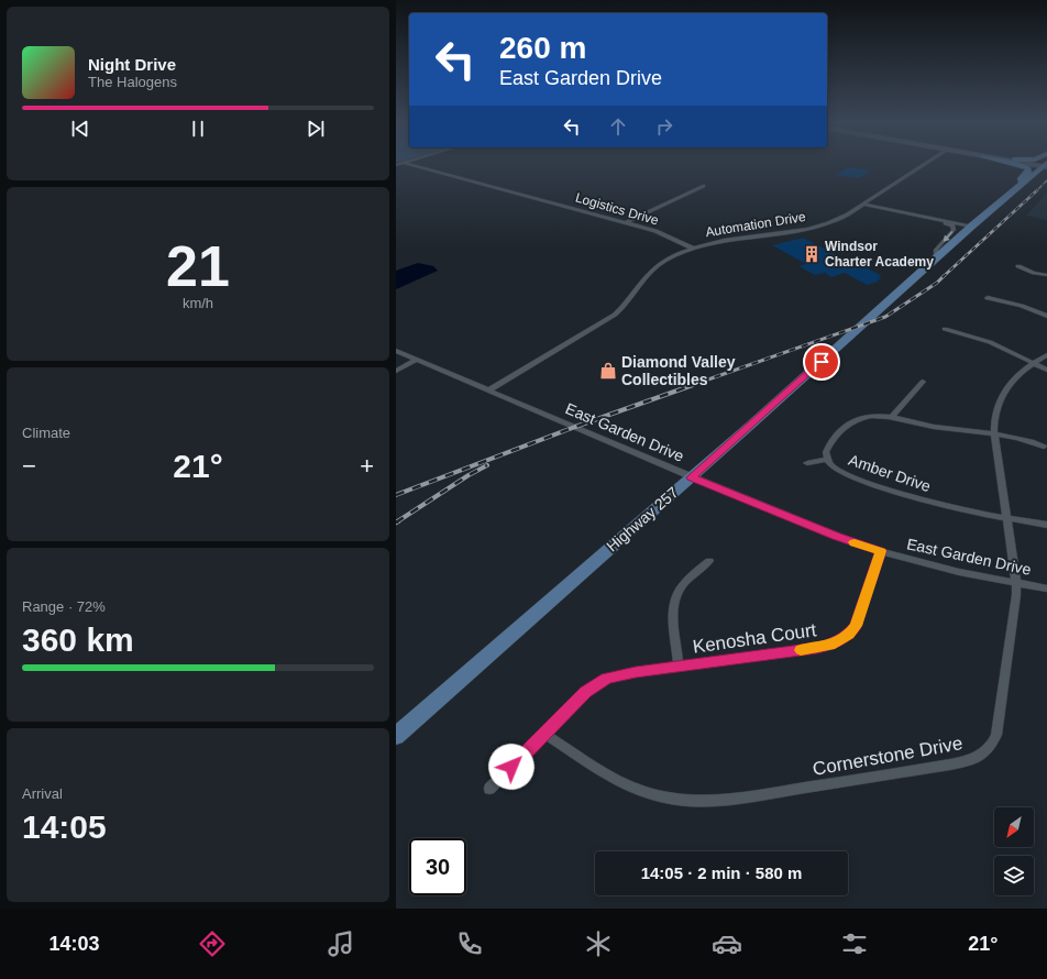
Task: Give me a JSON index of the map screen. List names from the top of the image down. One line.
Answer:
{"streets":{"main road":["Highway 257"],"street":["Logistics Drive","Automation Drive","East Garden Drive","Amber Drive","Kenosha Court","Cornerstone Drive"]},"crossings":[["Logistics Drive","Automation Drive"],["Automation Drive","East Garden Drive"],["East Garden Drive","Highway 257"],["East Garden Drive","Kenosha Court"],["East Garden Drive","Cornerstone Drive"],["Amber Drive","Cornerstone Drive"],["Kenosha Court","Cornerstone Drive"]],"places":{"building":["Windsor Charter Academy"],"shop":["Diamond Valley Collectibles"]},"north":"bottom left","page":{"turn":["260 m","East Garden Drive"],"song":["Night Drive","The Halogens"],"tile":[["21","km/h"],"Climate",["Range · 72%","360 km"],["Arrival","14:05"]],"heat":["−","21°","+"],"limit":"30","trip":"14:05 · 2 min · 580 m","tabs":["14:03","21°"]}}
